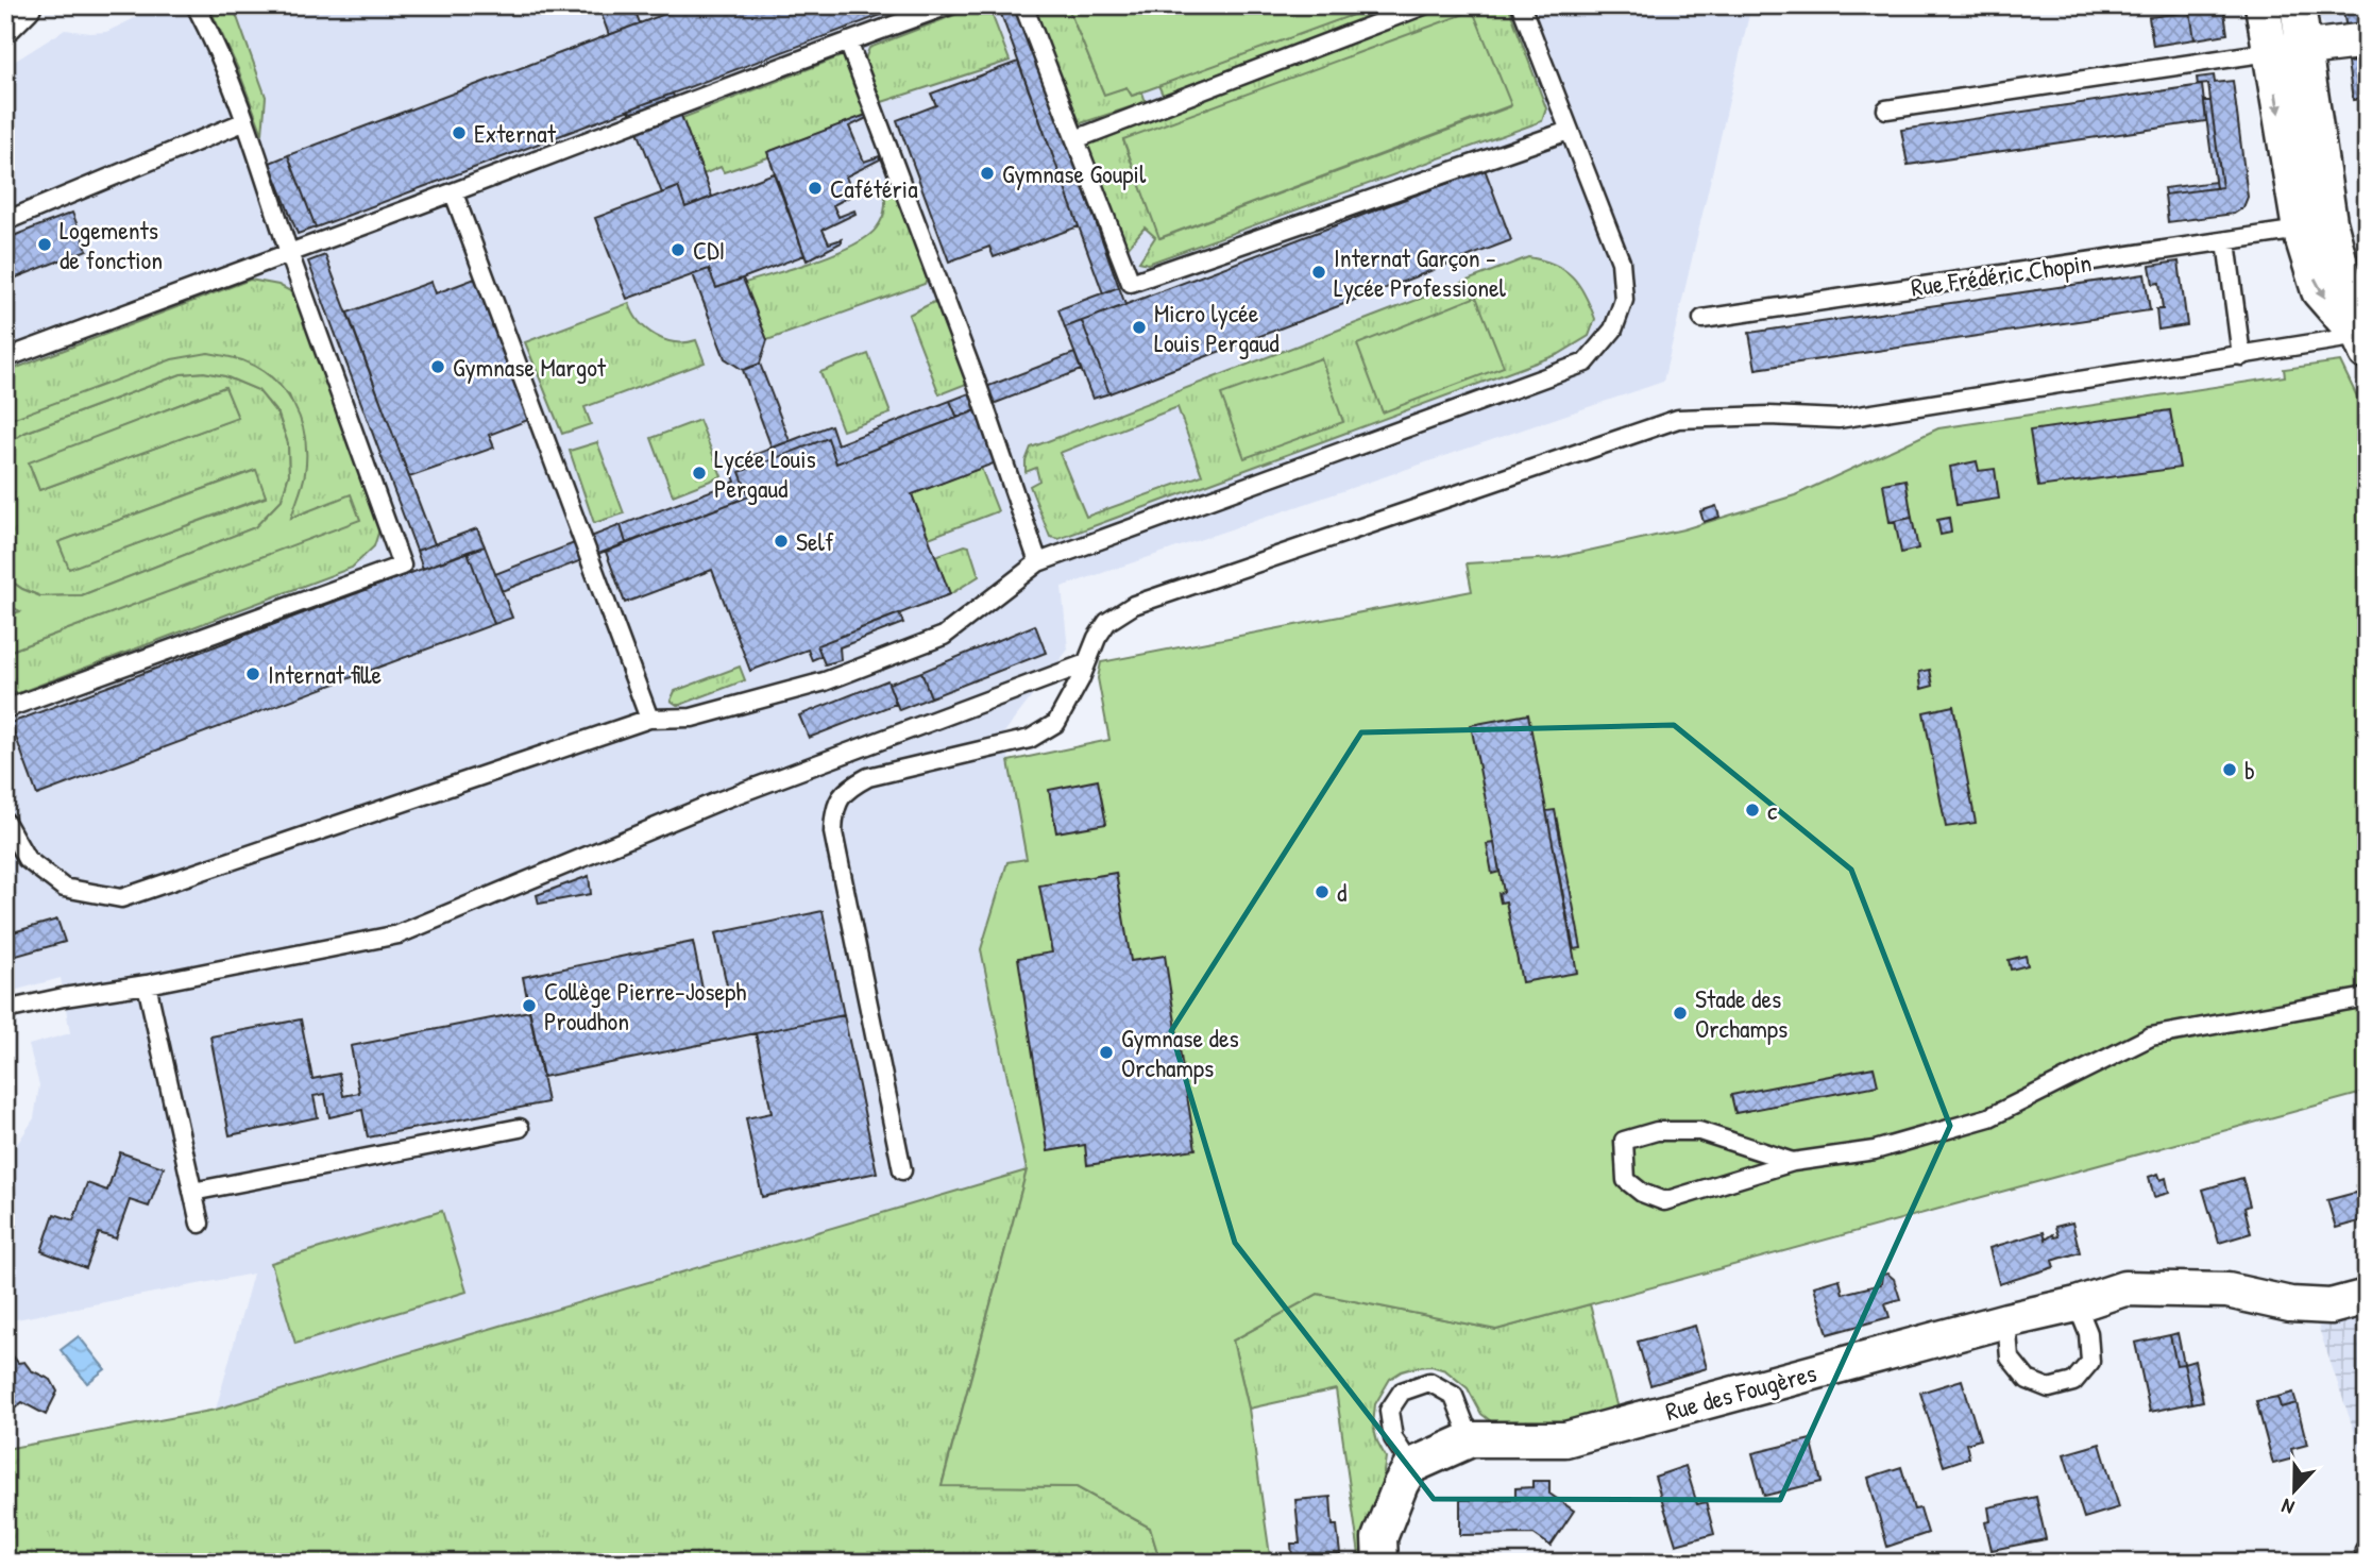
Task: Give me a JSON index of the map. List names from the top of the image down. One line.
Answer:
{"streets":{"street":["Rue des Fougères"],"lane":["Rue Frédéric Chopin"]},"places":["Externat","Gymnase Goupil","Cafétéria","Logements de fonction","CDI","Internat Garçon - Lycée Professionel","Micro lycée Louis Pergaud","Gymnase Margot","Lycée Louis Pergaud","Self","Internat fille","b","c","d","Collège Pierre-Joseph Proudhon","Stade des Orchamps","Gymnase des Orchamps"],"north":"bottom"}
